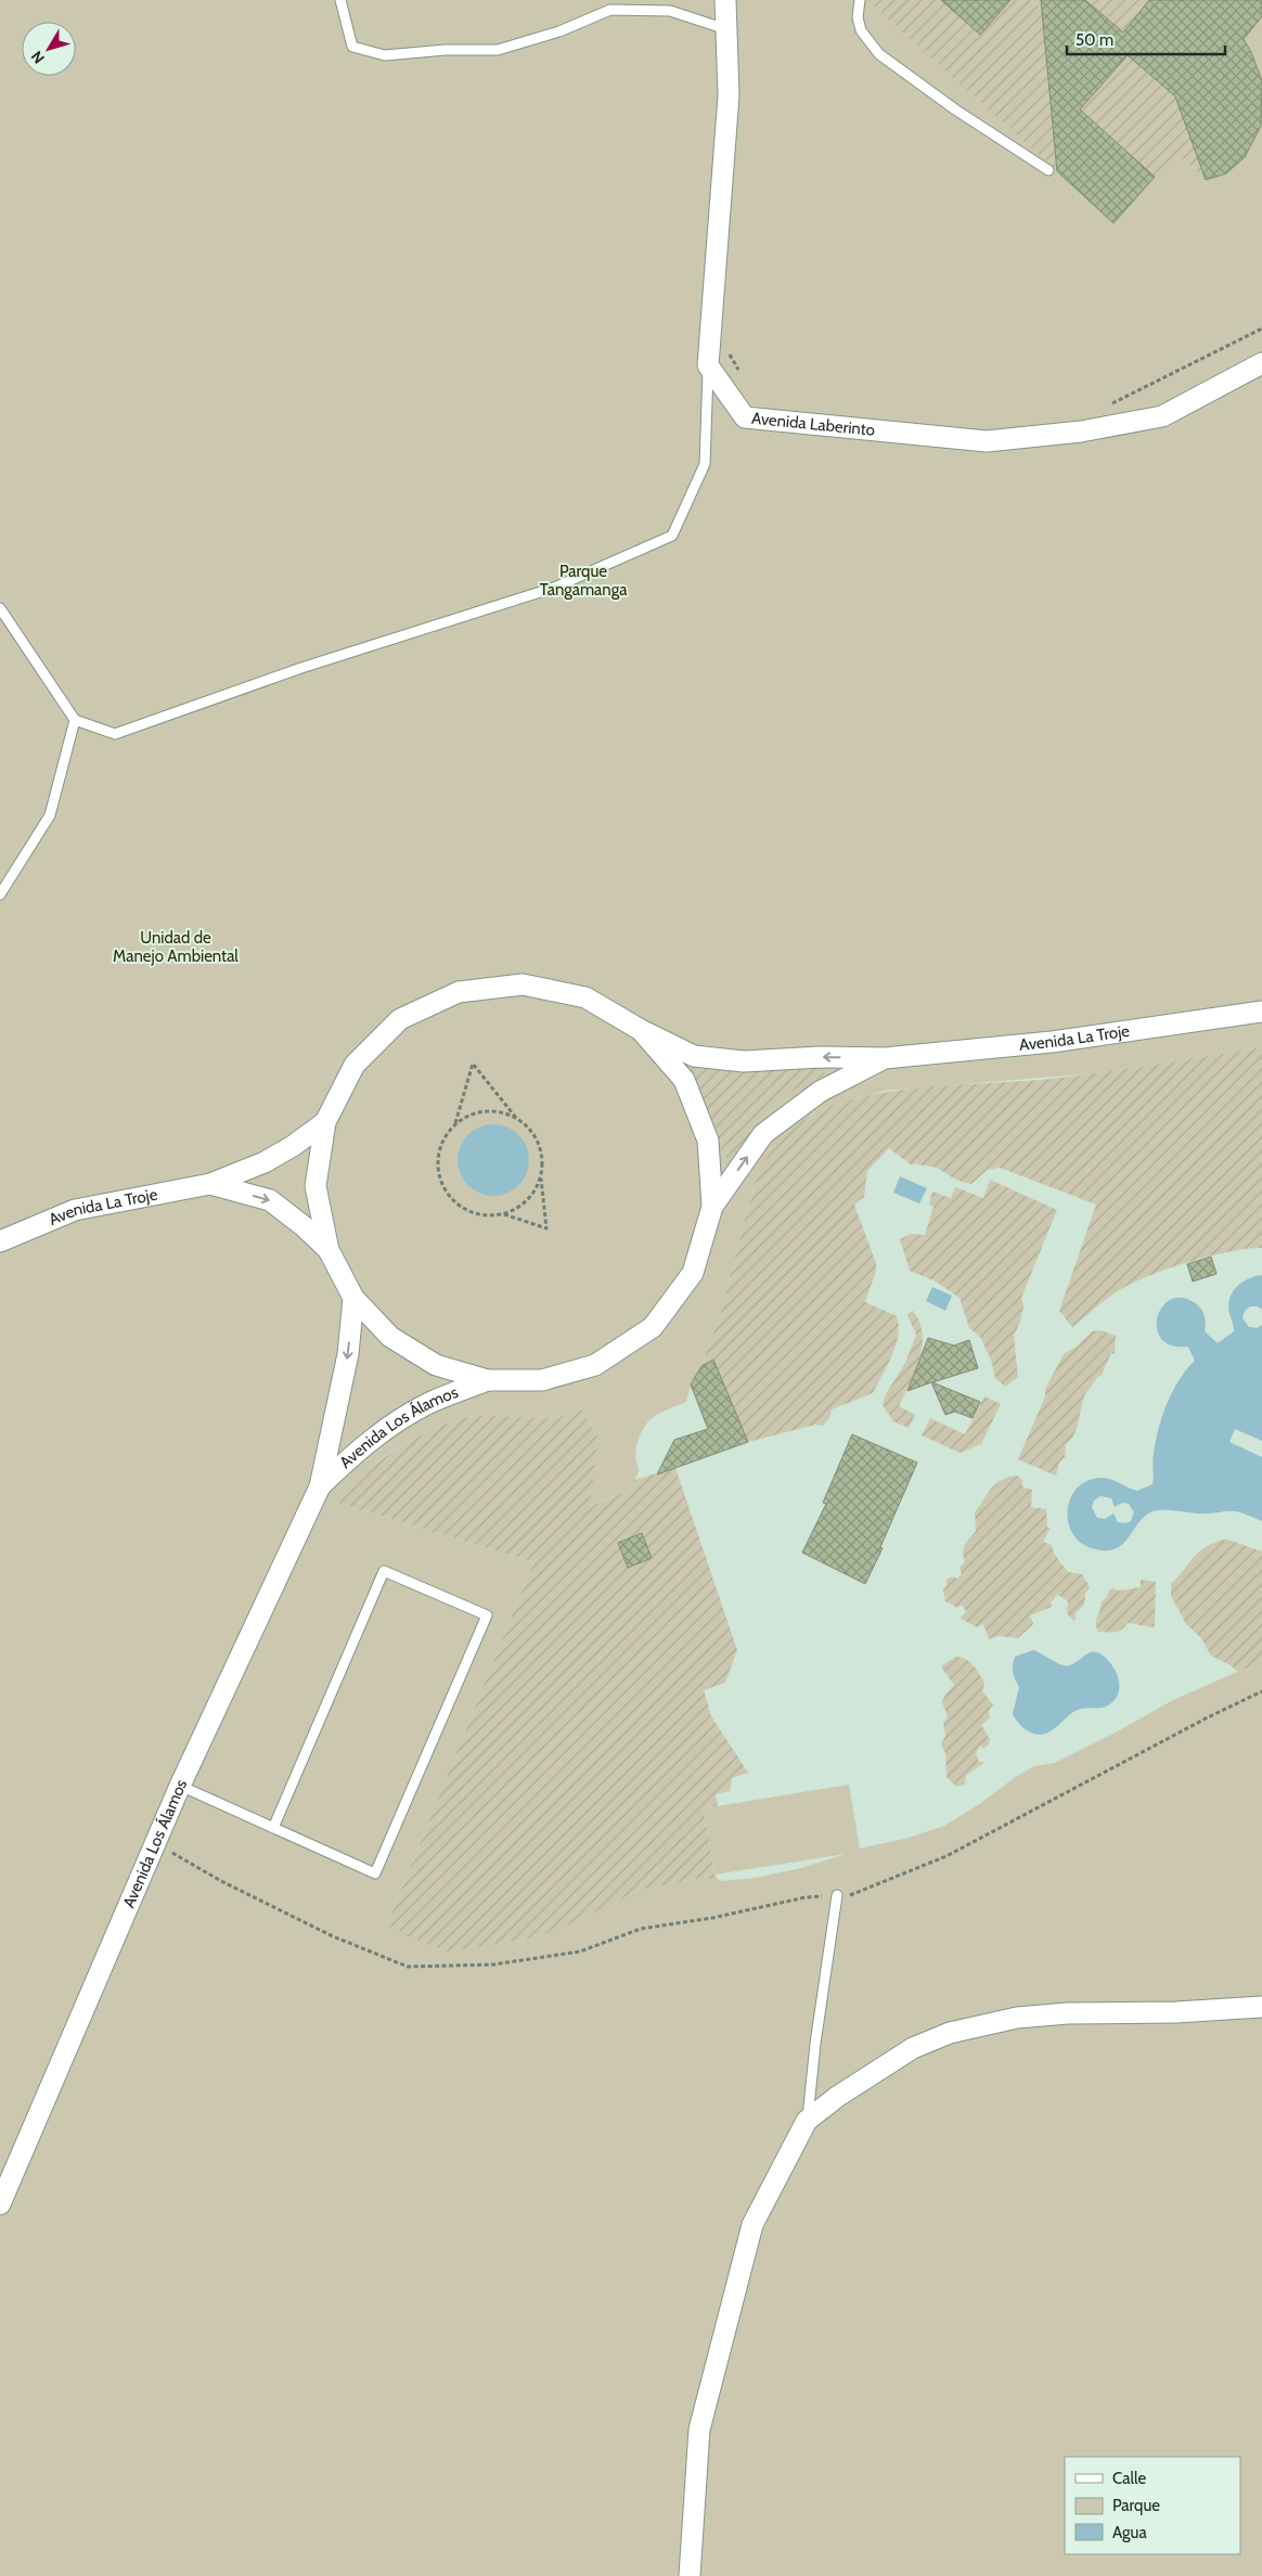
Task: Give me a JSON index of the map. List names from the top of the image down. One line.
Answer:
{"streets":{"street":["Avenida Laberinto","Avenida La Troje","Avenida Los Álamos"]},"parks":["Parque Tangamanga","Unidad de Manejo Ambiental"],"legend":["Calle","Parque","Agua"],"scale_bar":"50 m","north":"bottom left"}
